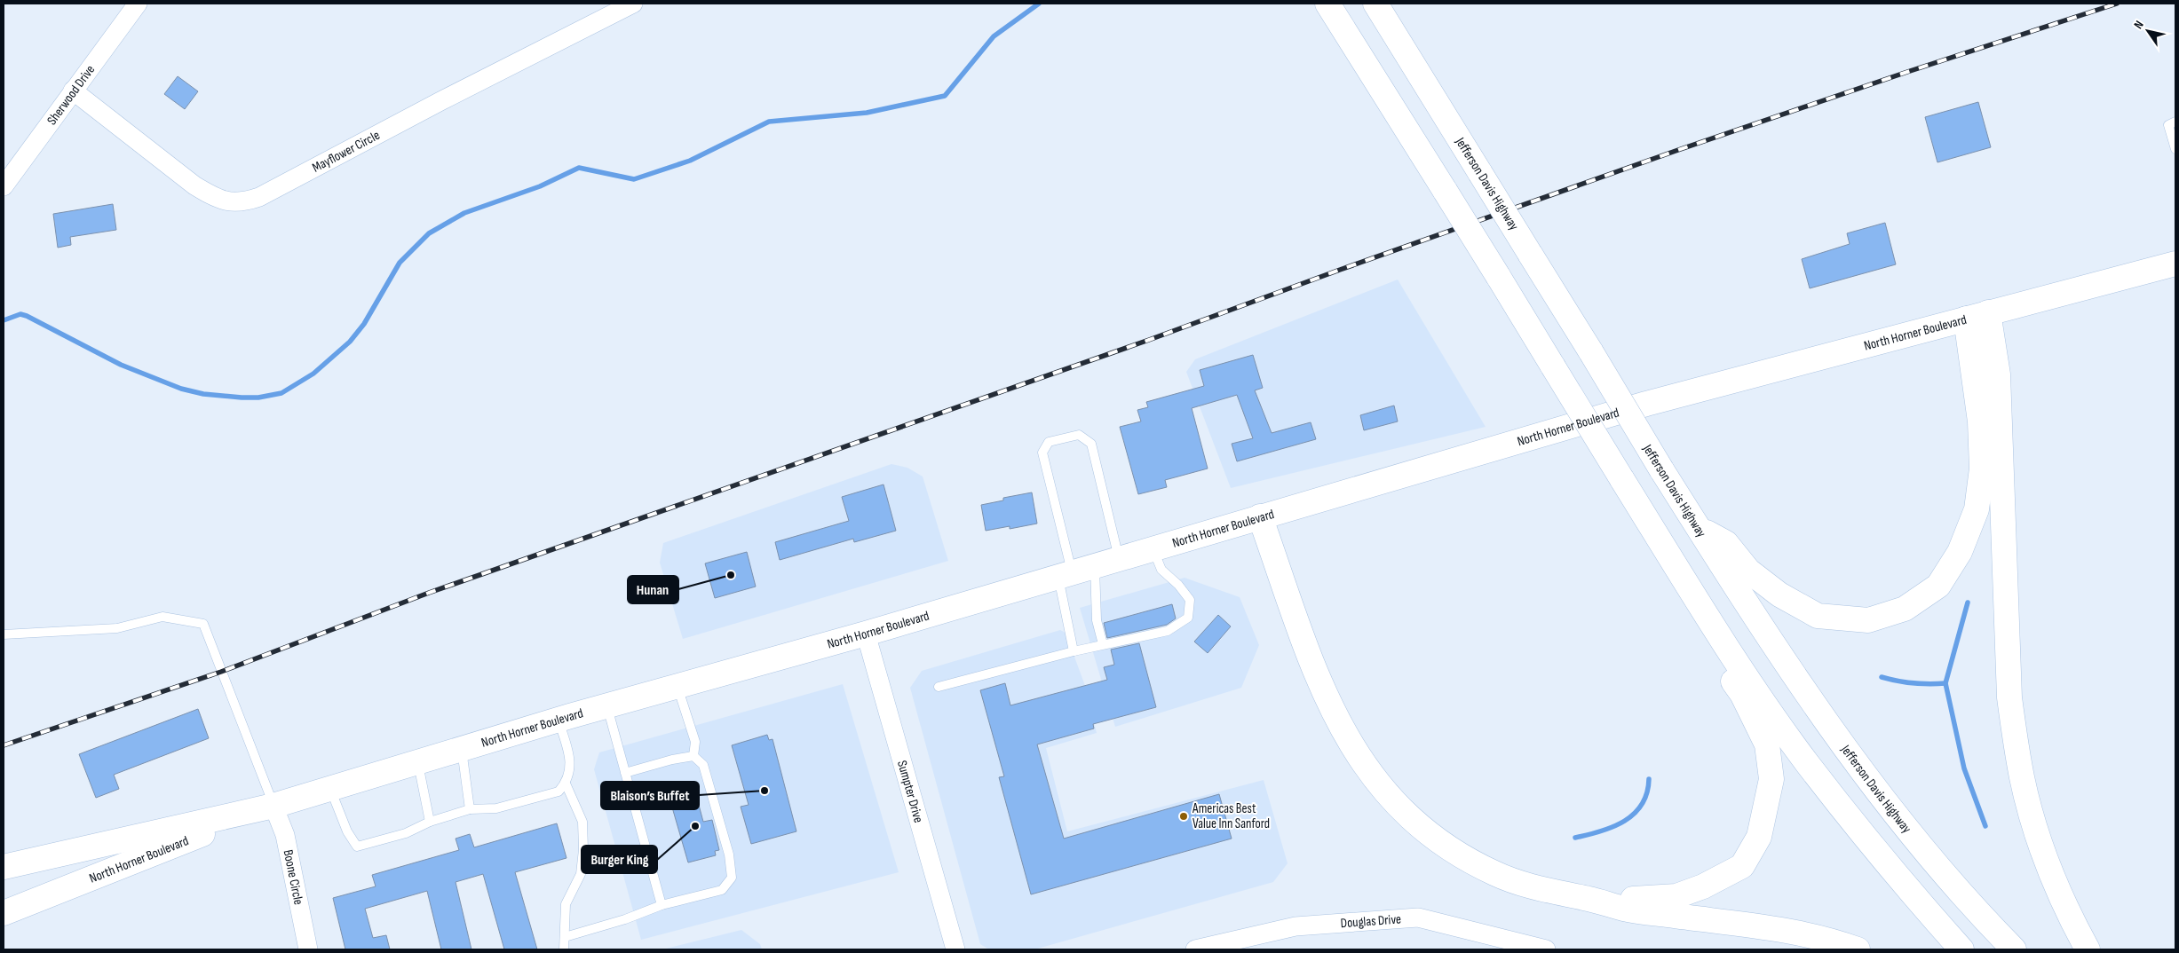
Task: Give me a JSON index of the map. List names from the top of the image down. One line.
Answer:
{"streets":{"main road":["Jefferson Davis Highway","North Horner Boulevard"],"street":["Sherwood Drive","Mayflower Circle","Sumpter Drive","Boone Circle","Douglas Drive"]},"crossings":[["Sherwood Drive","Mayflower Circle"],["North Horner Boulevard","Sumpter Drive"],["North Horner Boulevard","Boone Circle"]],"places":["Hunan","Blaison’s Buffet","Americas Best Value Inn Sanford","Burger King"],"north":"top left"}
